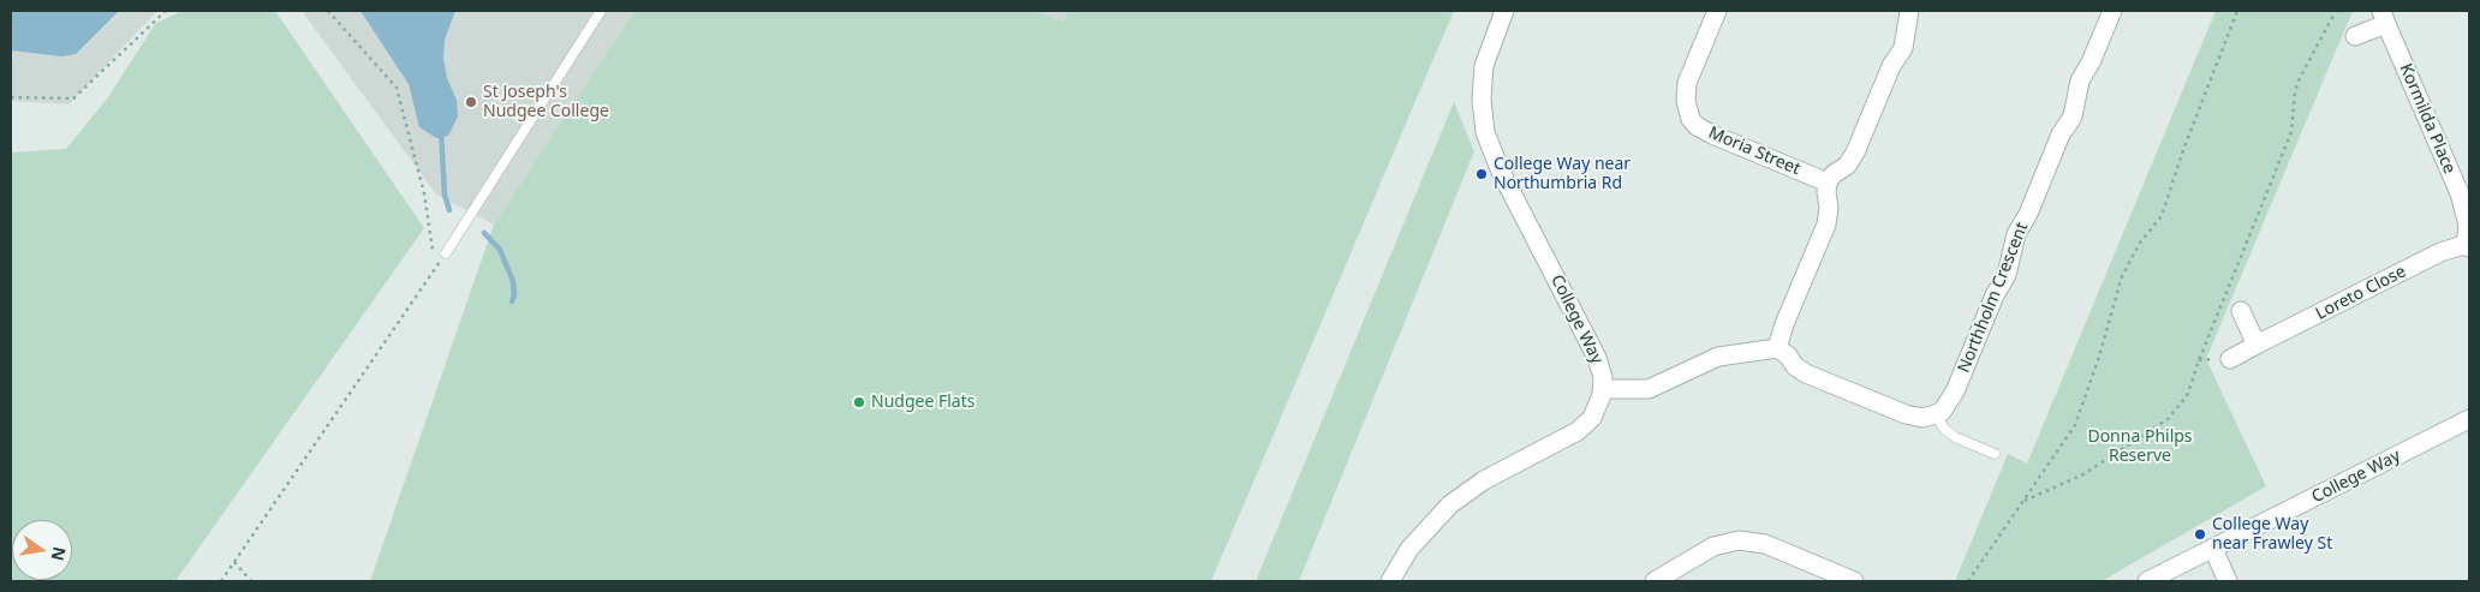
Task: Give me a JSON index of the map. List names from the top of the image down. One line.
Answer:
{"streets":{"street":["Kormilda Place","Moria Street","Loreto Close","Northholm Crescent","College Way"]},"crossings":[["Kormilda Place","Loreto Close"]],"parks":["Donna Philps Reserve"],"places":["St Joseph's Nudgee College","College Way near Northumbria Rd","Nudgee Flats","College Way near Frawley St"],"north":"right"}
